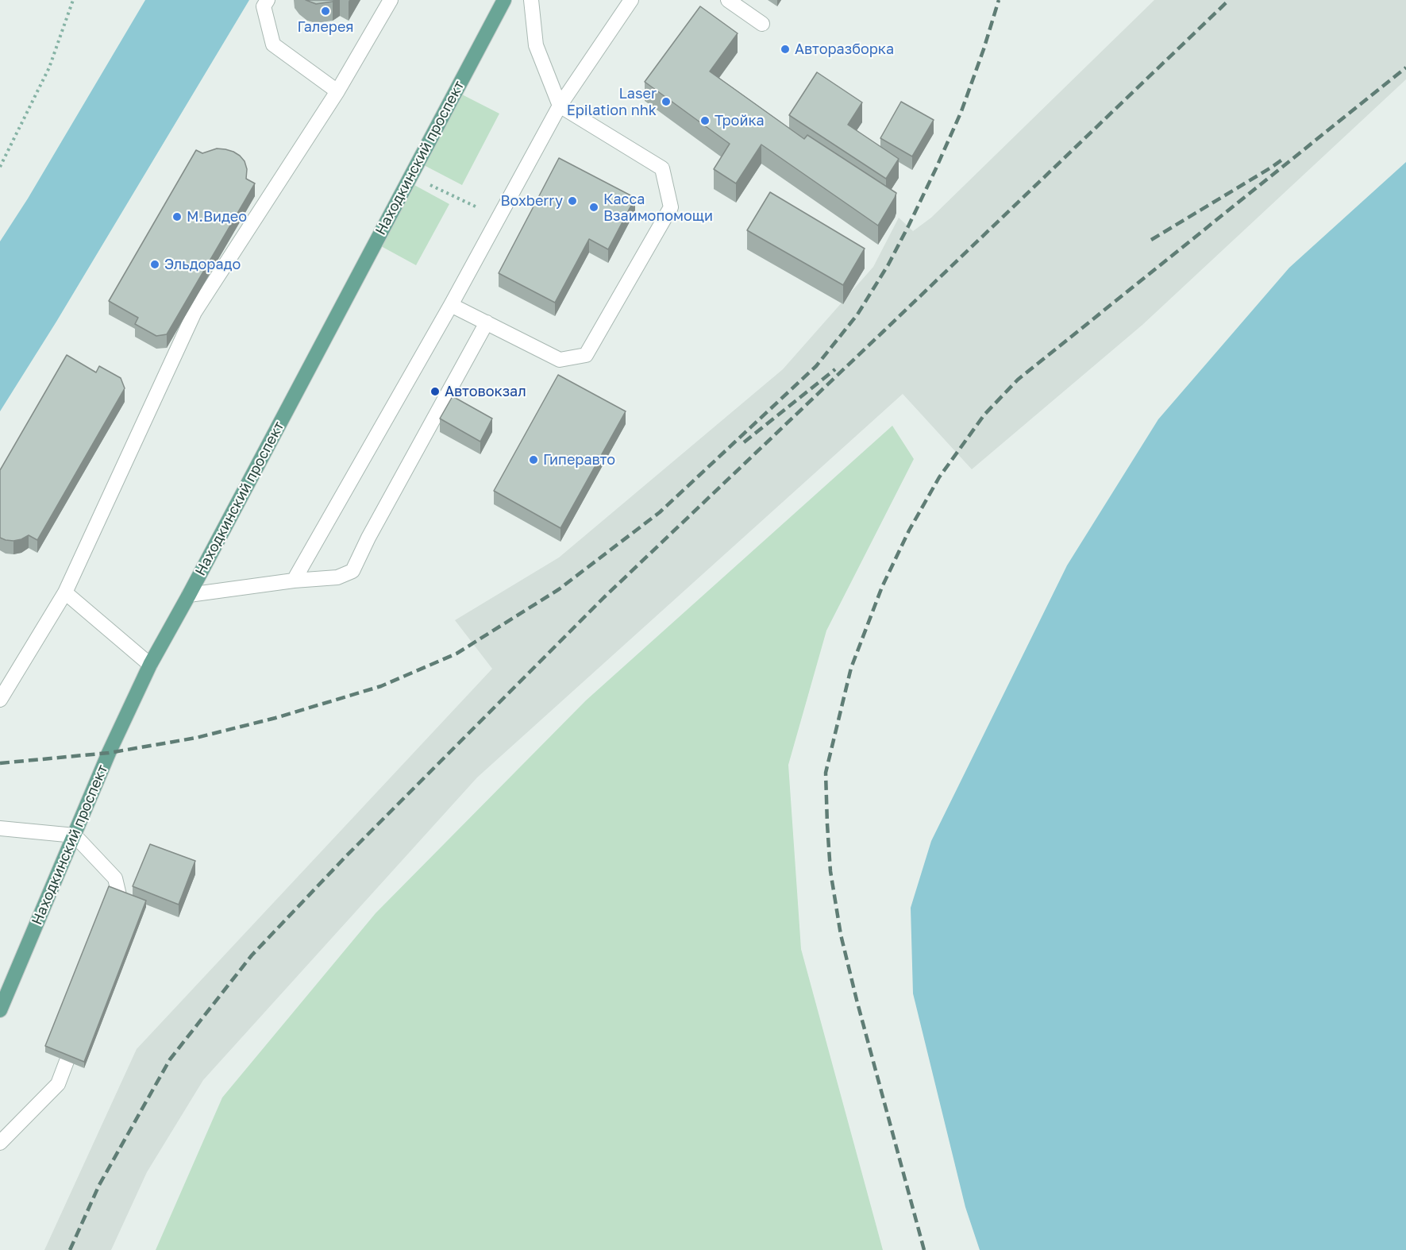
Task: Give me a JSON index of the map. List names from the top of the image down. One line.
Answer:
{"streets":{"main road":["Находкинский проспект"]},"places":["Галерея","Авторазборка","Laser Epilation nhk","Тройка","Boxberry","Касса Взаимопомощи","М.Видео","Эльдорадо","Автовокзал","Гиперавто"]}
